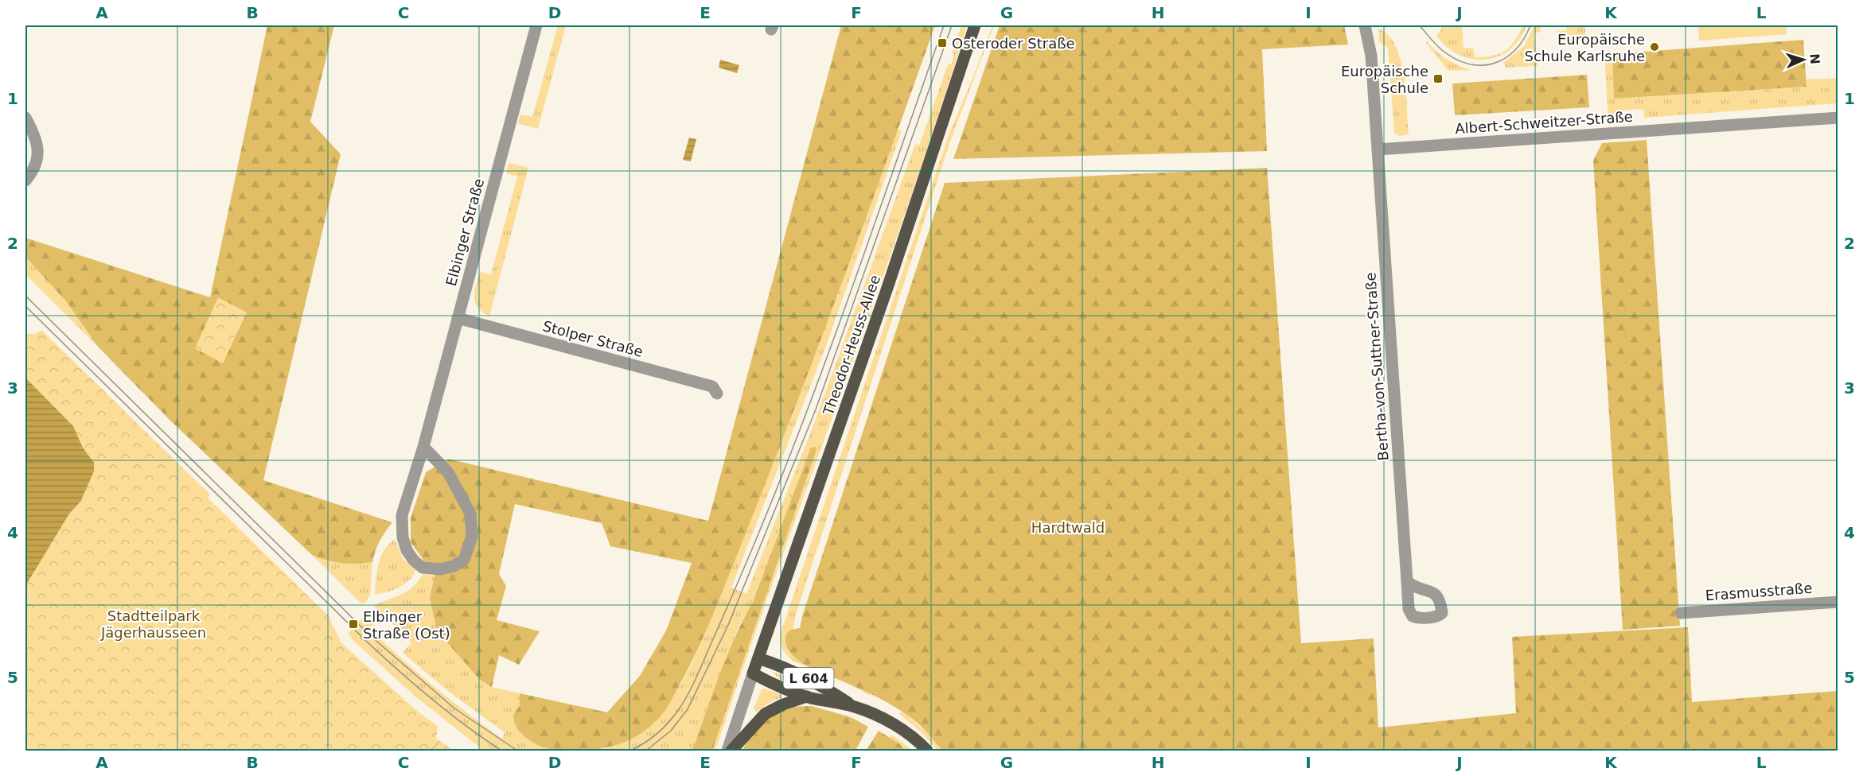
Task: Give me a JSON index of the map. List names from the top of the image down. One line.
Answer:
{"streets":{"main road":["Theodor-Heuss-Allee","L 604"],"street":["Albert-Schweitzer-Straße","Elbinger Straße","Stolper Straße","Bertha-von-Suttner-Straße","Erasmusstraße"]},"crossings":[["Albert-Schweitzer-Straße","Bertha-von-Suttner-Straße"],["Elbinger Straße","Stolper Straße"],["Theodor-Heuss-Allee","L 604"]],"parks":["Hardtwald","Stadtteilpark Jägerhausseen"],"places":{"transit":["Osteroder Straße","Europäische Schule","Elbinger Straße (Ost)"],"other":["Europäische Schule Karlsruhe"]},"north":"right","grid":{"columns":["A","B","C","D","E","F","G","H","I","J","K","L"],"rows":["1","2","3","4","5"]}}
